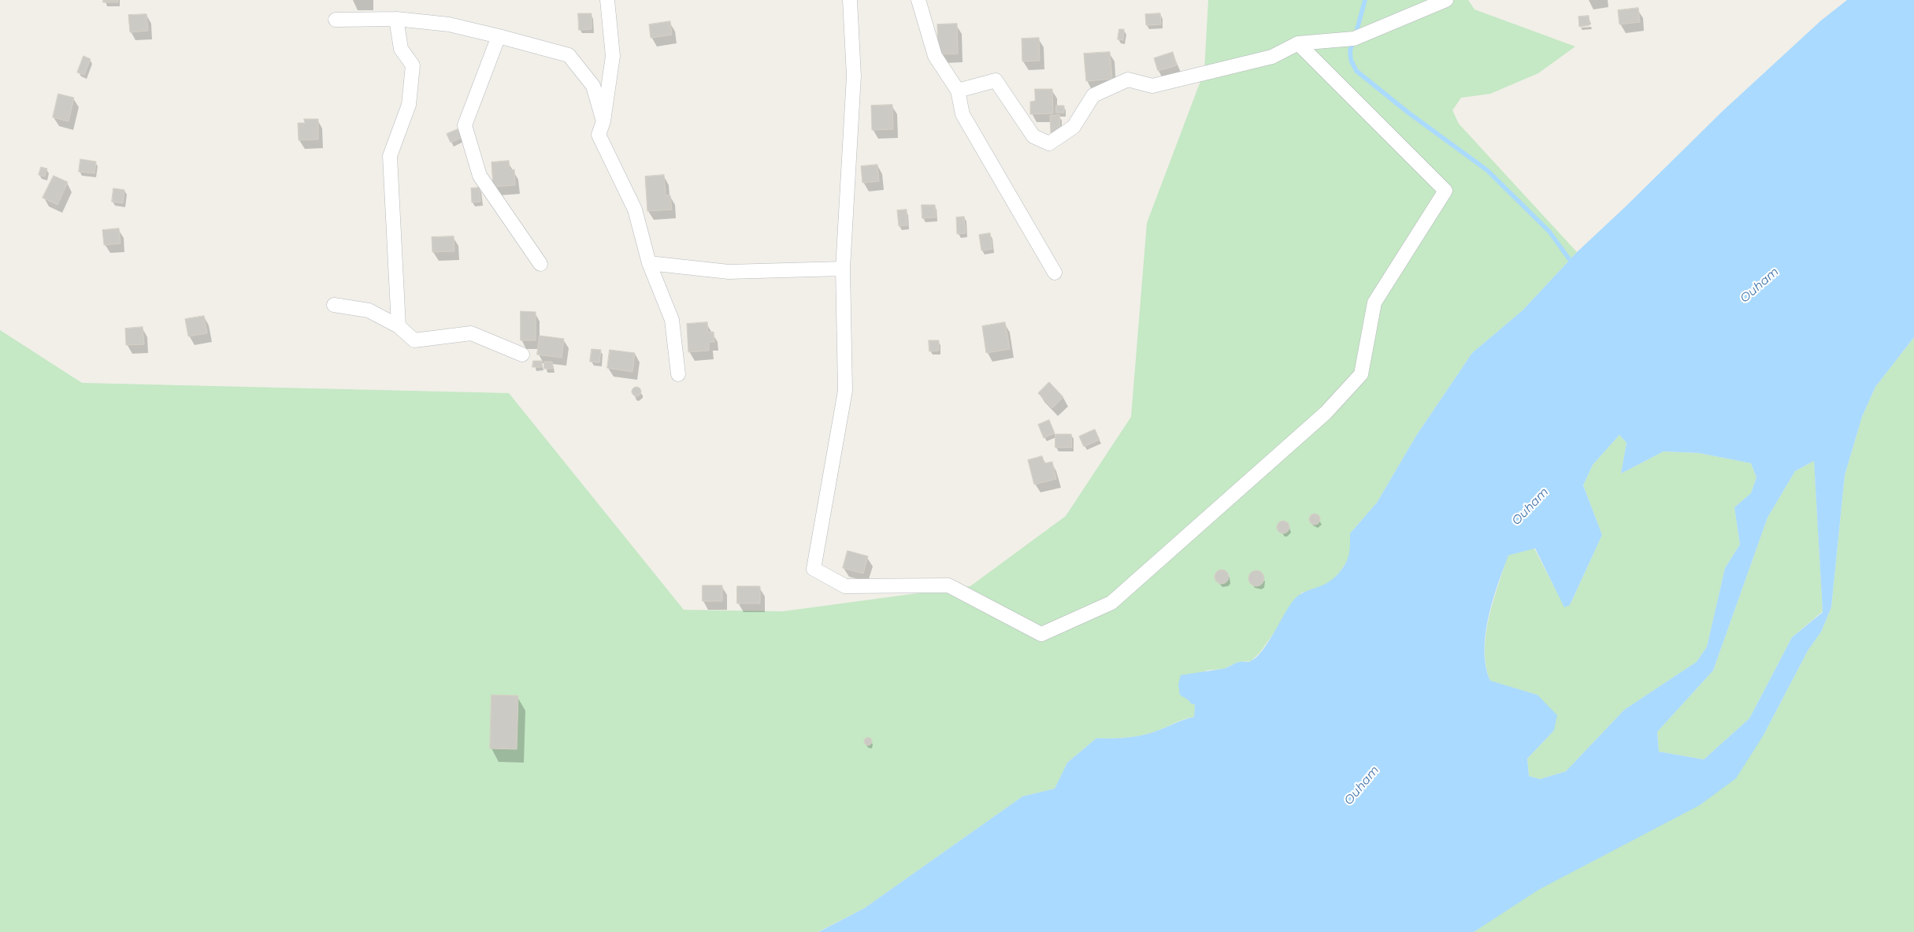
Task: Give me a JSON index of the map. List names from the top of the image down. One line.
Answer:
{"water":["Ouham"]}
